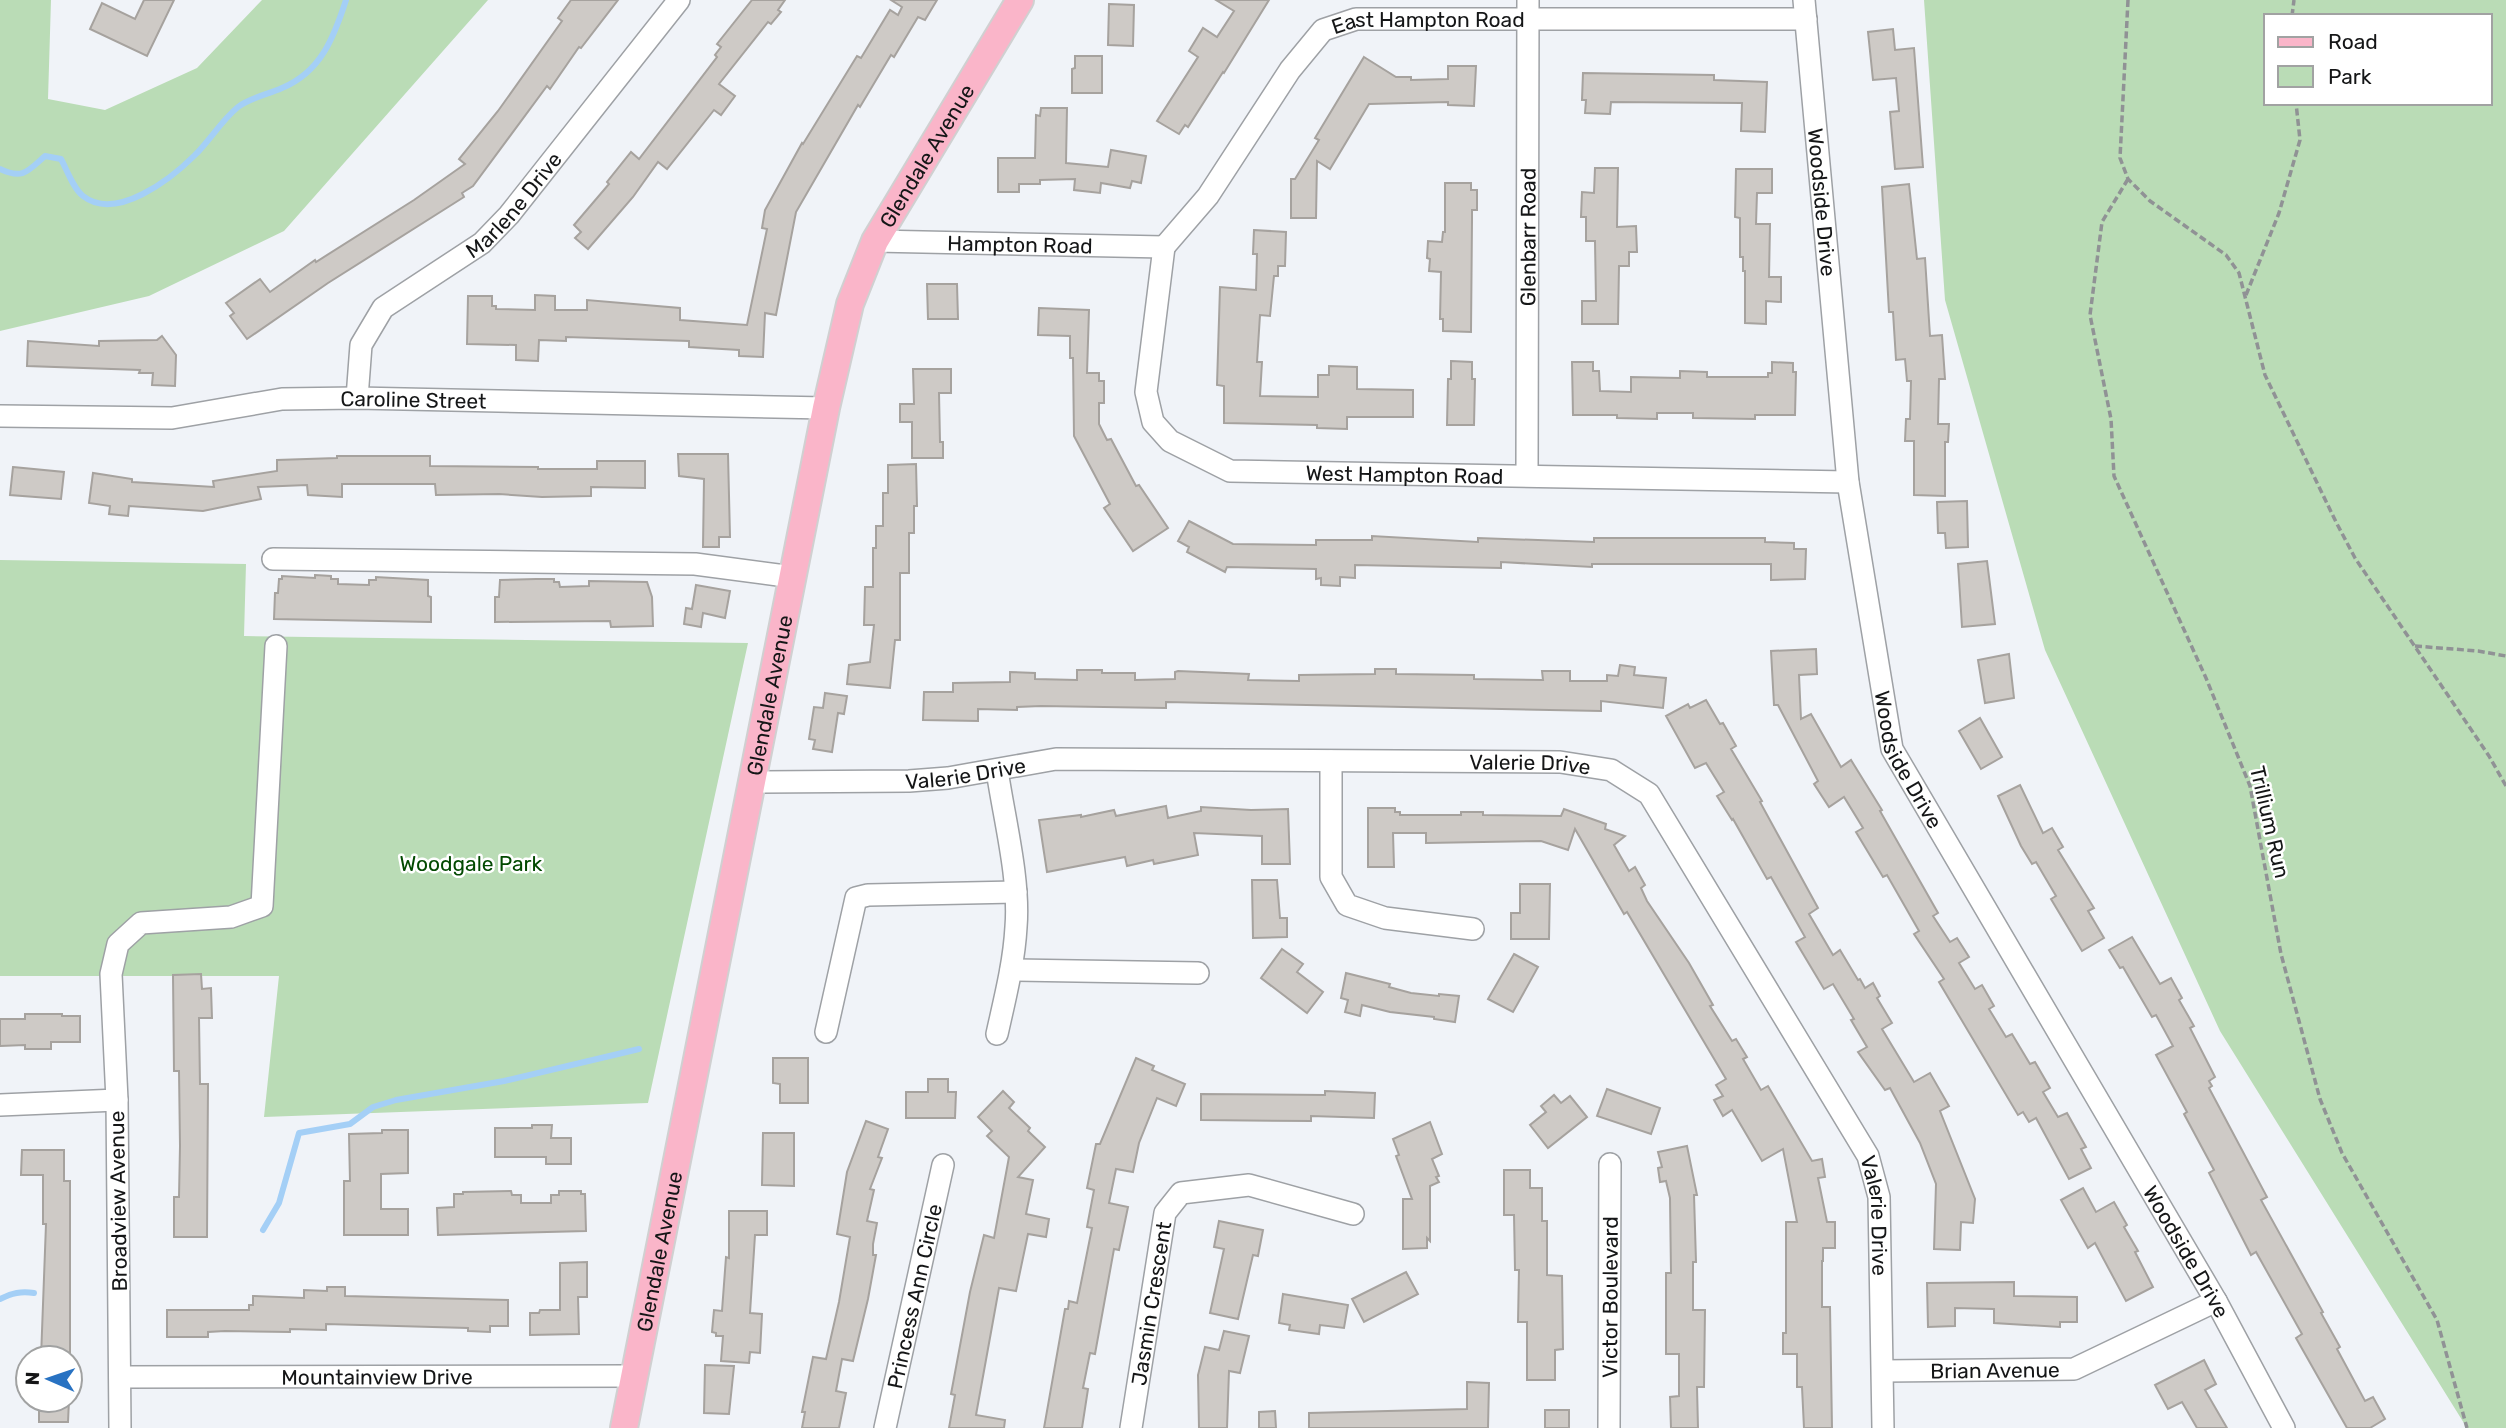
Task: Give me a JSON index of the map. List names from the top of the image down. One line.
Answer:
{"streets":{"main road":["Glendale Avenue"],"street":["East Hampton Road","Woodside Drive","Marlene Drive","Glenbarr Road","Hampton Road","Caroline Street","West Hampton Road","Valerie Drive","Broadview Avenue","Victor Boulevard","Princess Ann Circle","Jasmin Crescent","Brian Avenue","Mountainview Drive"],"path":["Trillium Run"]},"crossings":[["East Hampton Road","Woodside Drive"],["East Hampton Road","Glenbarr Road"],["East Hampton Road","Hampton Road"],["East Hampton Road","West Hampton Road"],["Glendale Avenue","Hampton Road"],["Glendale Avenue","Caroline Street"],["Glendale Avenue","Valerie Drive"],["Glendale Avenue","Mountainview Drive"],["Woodside Drive","West Hampton Road"],["Woodside Drive","Brian Avenue"],["Marlene Drive","Caroline Street"],["Glenbarr Road","West Hampton Road"],["Hampton Road","West Hampton Road"],["Valerie Drive","Brian Avenue"],["Broadview Avenue","Mountainview Drive"]],"parks":["Woodgale Park"],"legend":["Road","Park"],"north":"left"}
